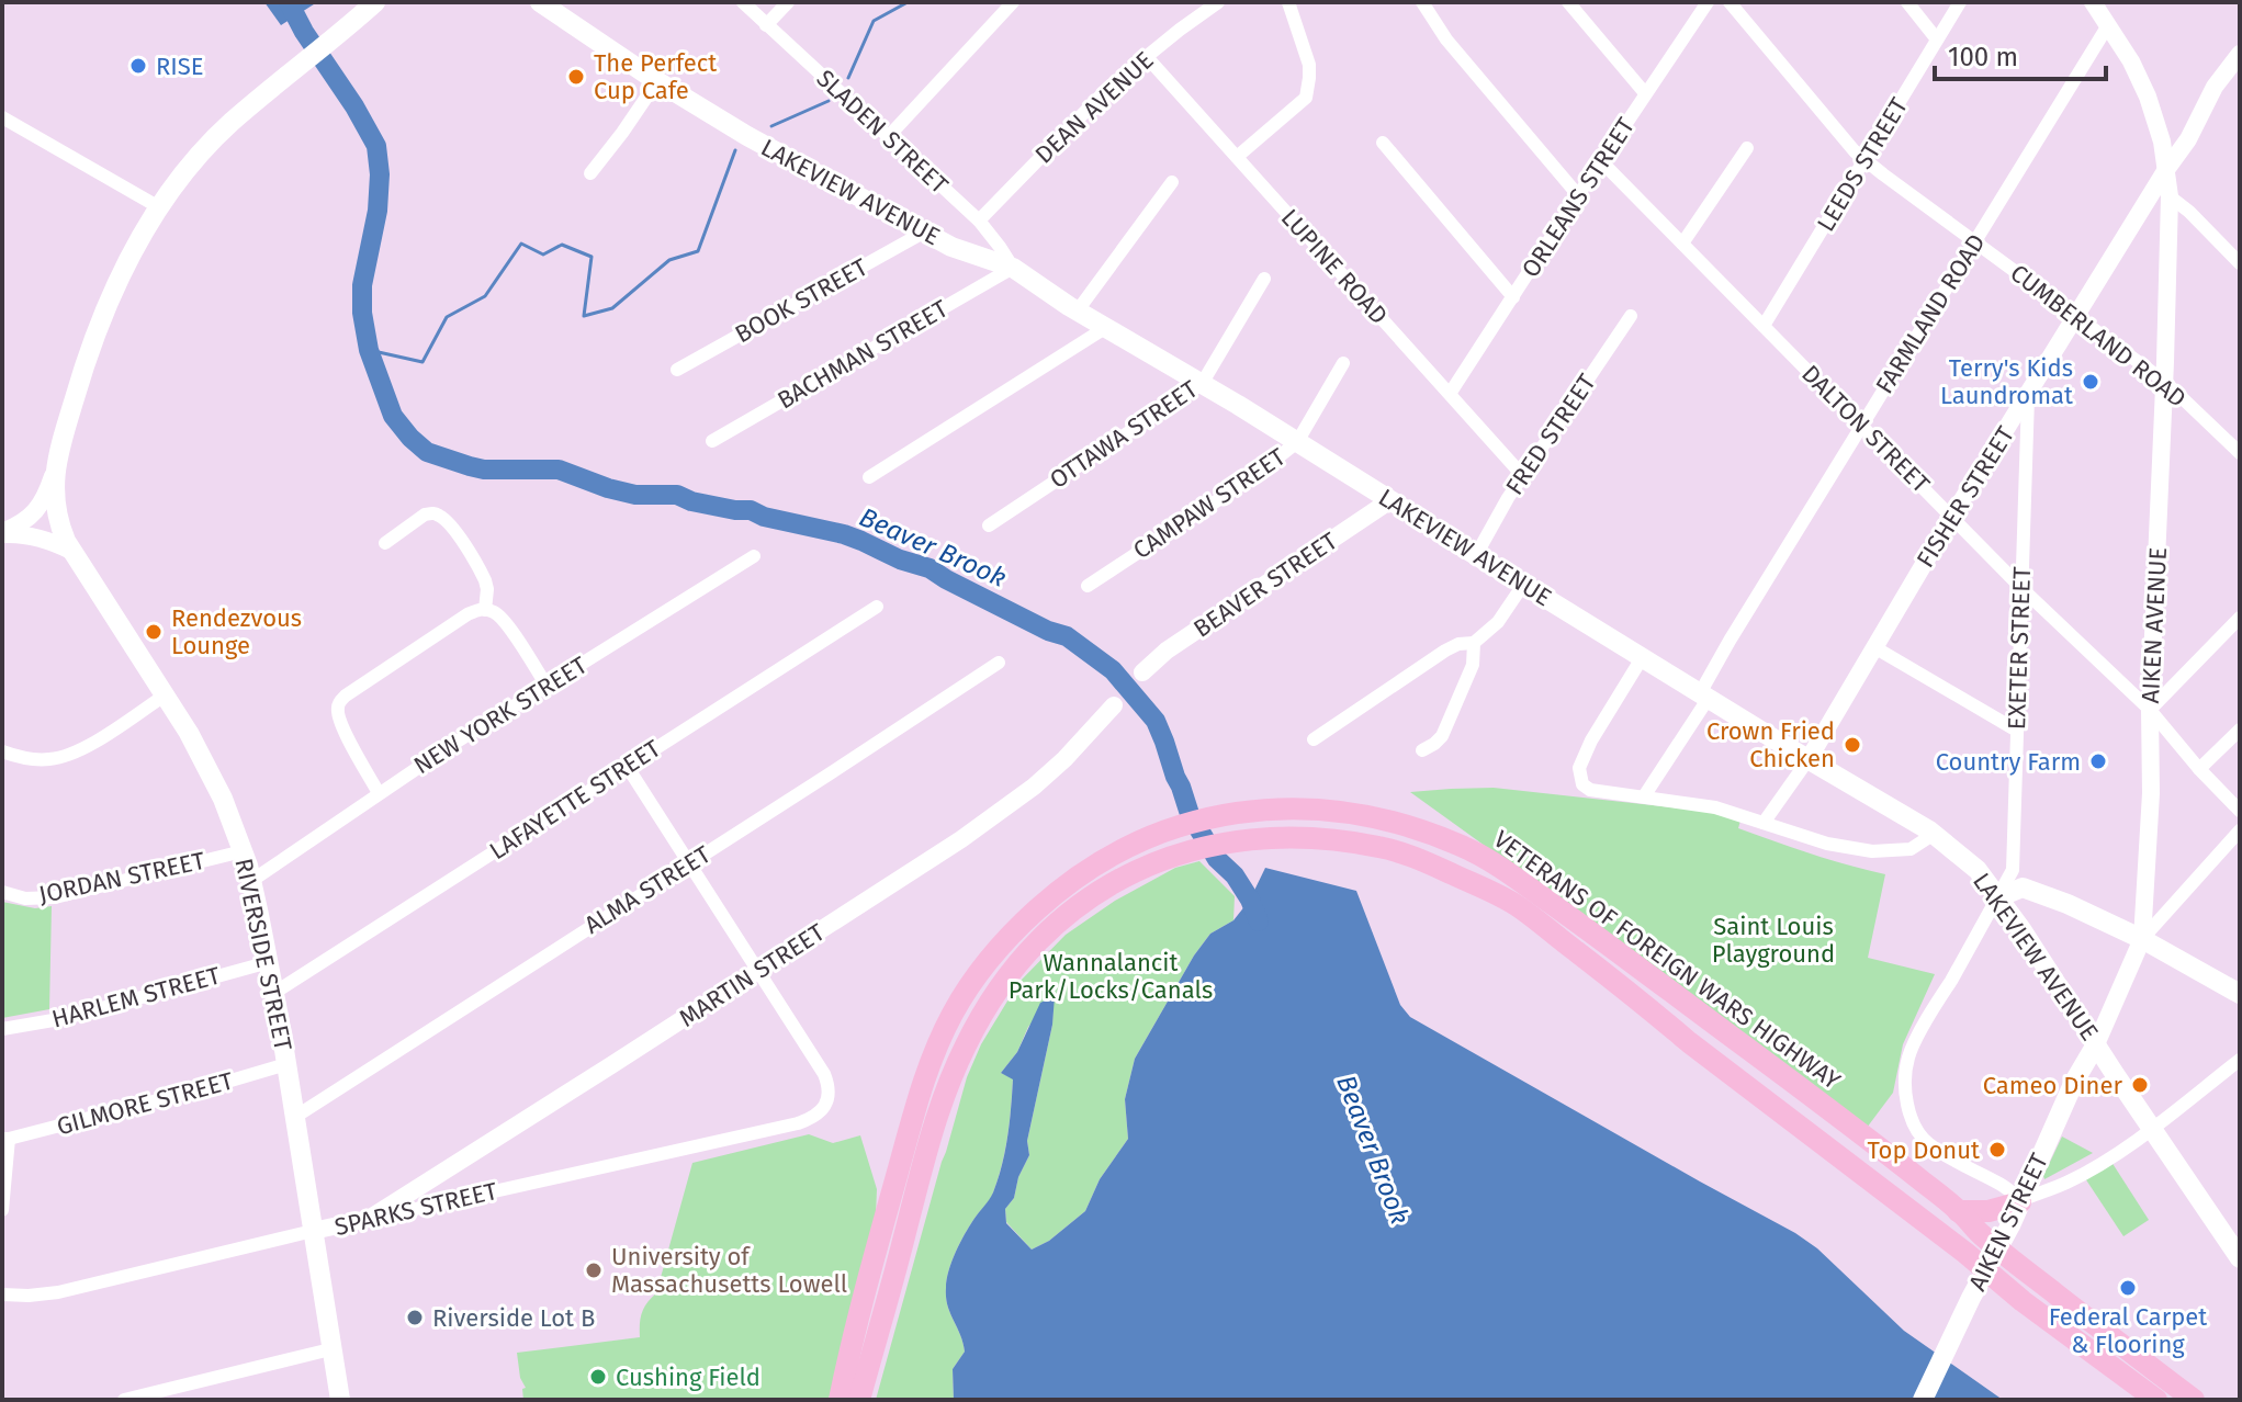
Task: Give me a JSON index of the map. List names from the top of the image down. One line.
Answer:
{"streets":{"main road":["LAKEVIEW AVENUE","RIVERSIDE STREET","VETERANS OF FOREIGN WARS HIGHWAY","AIKEN STREET"],"street":["DEAN AVENUE","SLADEN STREET","LEEDS STREET","ORLEANS STREET","LUPINE ROAD","BOOK STREET","FARMLAND ROAD","CUMBERLAND ROAD","BACHMAN STREET","DALTON STREET","OTTAWA STREET","FRED STREET","FISHER STREET","CAMPAW STREET","BEAVER STREET","AIKEN AVENUE","EXETER STREET","NEW YORK STREET","LAFAYETTE STREET","JORDAN STREET","ALMA STREET","MARTIN STREET","HARLEM STREET","GILMORE STREET","SPARKS STREET"]},"crossings":[["DEAN AVENUE","SLADEN STREET"],["DEAN AVENUE","LUPINE ROAD"],["SLADEN STREET","LAKEVIEW AVENUE"],["SLADEN STREET","BACHMAN STREET"],["LEEDS STREET","CUMBERLAND ROAD"],["LEEDS STREET","DALTON STREET"],["LAKEVIEW AVENUE","BOOK STREET"],["LAKEVIEW AVENUE","FARMLAND ROAD"],["LAKEVIEW AVENUE","BACHMAN STREET"],["LAKEVIEW AVENUE","OTTAWA STREET"],["LAKEVIEW AVENUE","FRED STREET"],["LAKEVIEW AVENUE","FISHER STREET"],["LAKEVIEW AVENUE","CAMPAW STREET"],["LAKEVIEW AVENUE","BEAVER STREET"],["LAKEVIEW AVENUE","AIKEN AVENUE"],["LAKEVIEW AVENUE","EXETER STREET"],["LAKEVIEW AVENUE","AIKEN STREET"],["ORLEANS STREET","LUPINE ROAD"],["ORLEANS STREET","DALTON STREET"],["LUPINE ROAD","FRED STREET"],["FARMLAND ROAD","CUMBERLAND ROAD"],["FARMLAND ROAD","DALTON STREET"],["FARMLAND ROAD","AIKEN AVENUE"],["CUMBERLAND ROAD","FISHER STREET"],["CUMBERLAND ROAD","AIKEN AVENUE"],["DALTON STREET","FISHER STREET"],["DALTON STREET","AIKEN AVENUE"],["DALTON STREET","EXETER STREET"],["FISHER STREET","AIKEN AVENUE"],["FISHER STREET","EXETER STREET"],["AIKEN AVENUE","AIKEN STREET"],["EXETER STREET","AIKEN STREET"],["NEW YORK STREET","RIVERSIDE STREET"],["LAFAYETTE STREET","RIVERSIDE STREET"],["JORDAN STREET","RIVERSIDE STREET"],["ALMA STREET","RIVERSIDE STREET"],["RIVERSIDE STREET","HARLEM STREET"],["RIVERSIDE STREET","GILMORE STREET"],["RIVERSIDE STREET","SPARKS STREET"],["VETERANS OF FOREIGN WARS HIGHWAY","AIKEN STREET"],["MARTIN STREET","SPARKS STREET"]],"water":["Beaver Brook"],"parks":["Saint Louis Playground","Wannalancit Park/Locks/Canals"],"places":["RISE","The Perfect Cup Cafe","Terry's Kids Laundromat","Rendezvous Lounge","Crown Fried Chicken","Country Farm","Cameo Diner","Top Donut","University of Massachusetts Lowell","Federal Carpet & Flooring","Riverside Lot B","Cushing Field"],"scale_bar":"100 m"}
